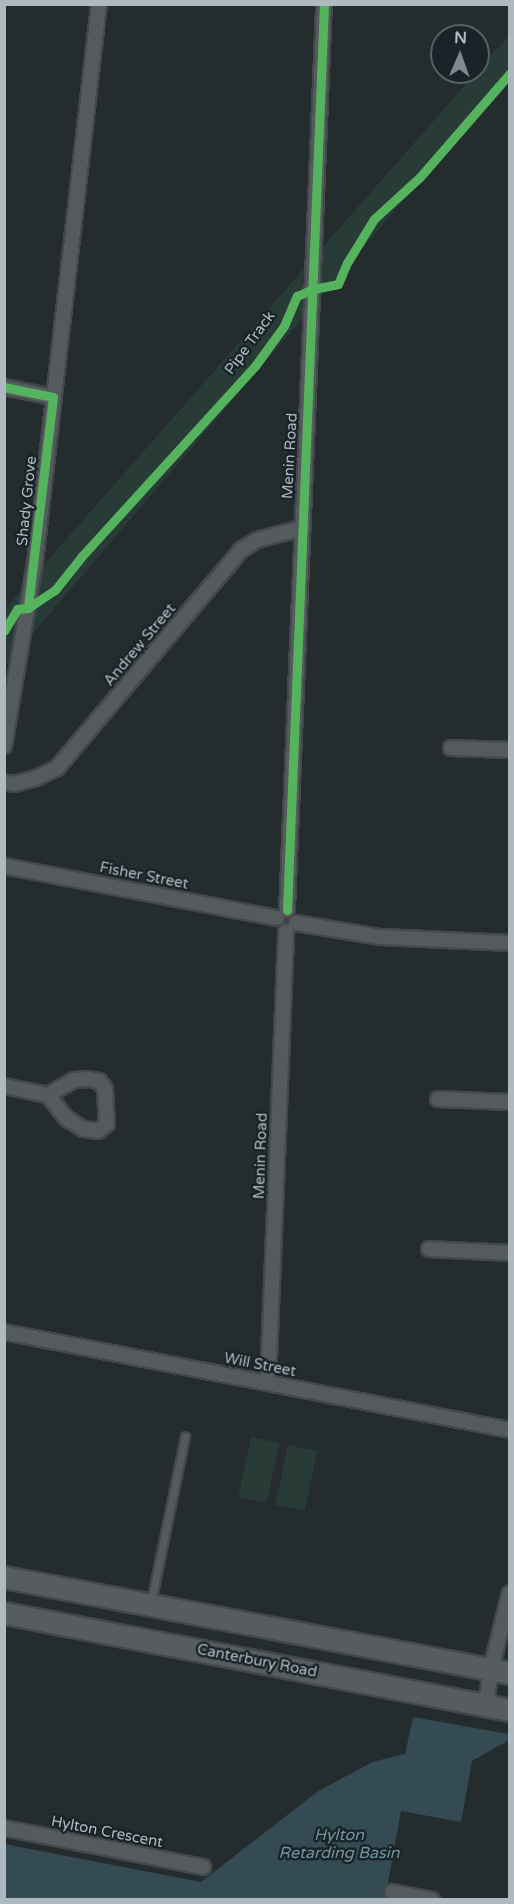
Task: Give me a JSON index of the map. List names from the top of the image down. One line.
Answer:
{"streets":{"main road":["Canterbury Road"],"street":["Menin Road","Shady Grove","Andrew Street","Fisher Street","Will Street","Hylton Crescent"],"cycle path":["Pipe Track"]},"crossings":[["Menin Road","Andrew Street"],["Menin Road","Fisher Street"],["Menin Road","Will Street"]],"water":["Hylton Retarding Basin"],"north":"top"}
